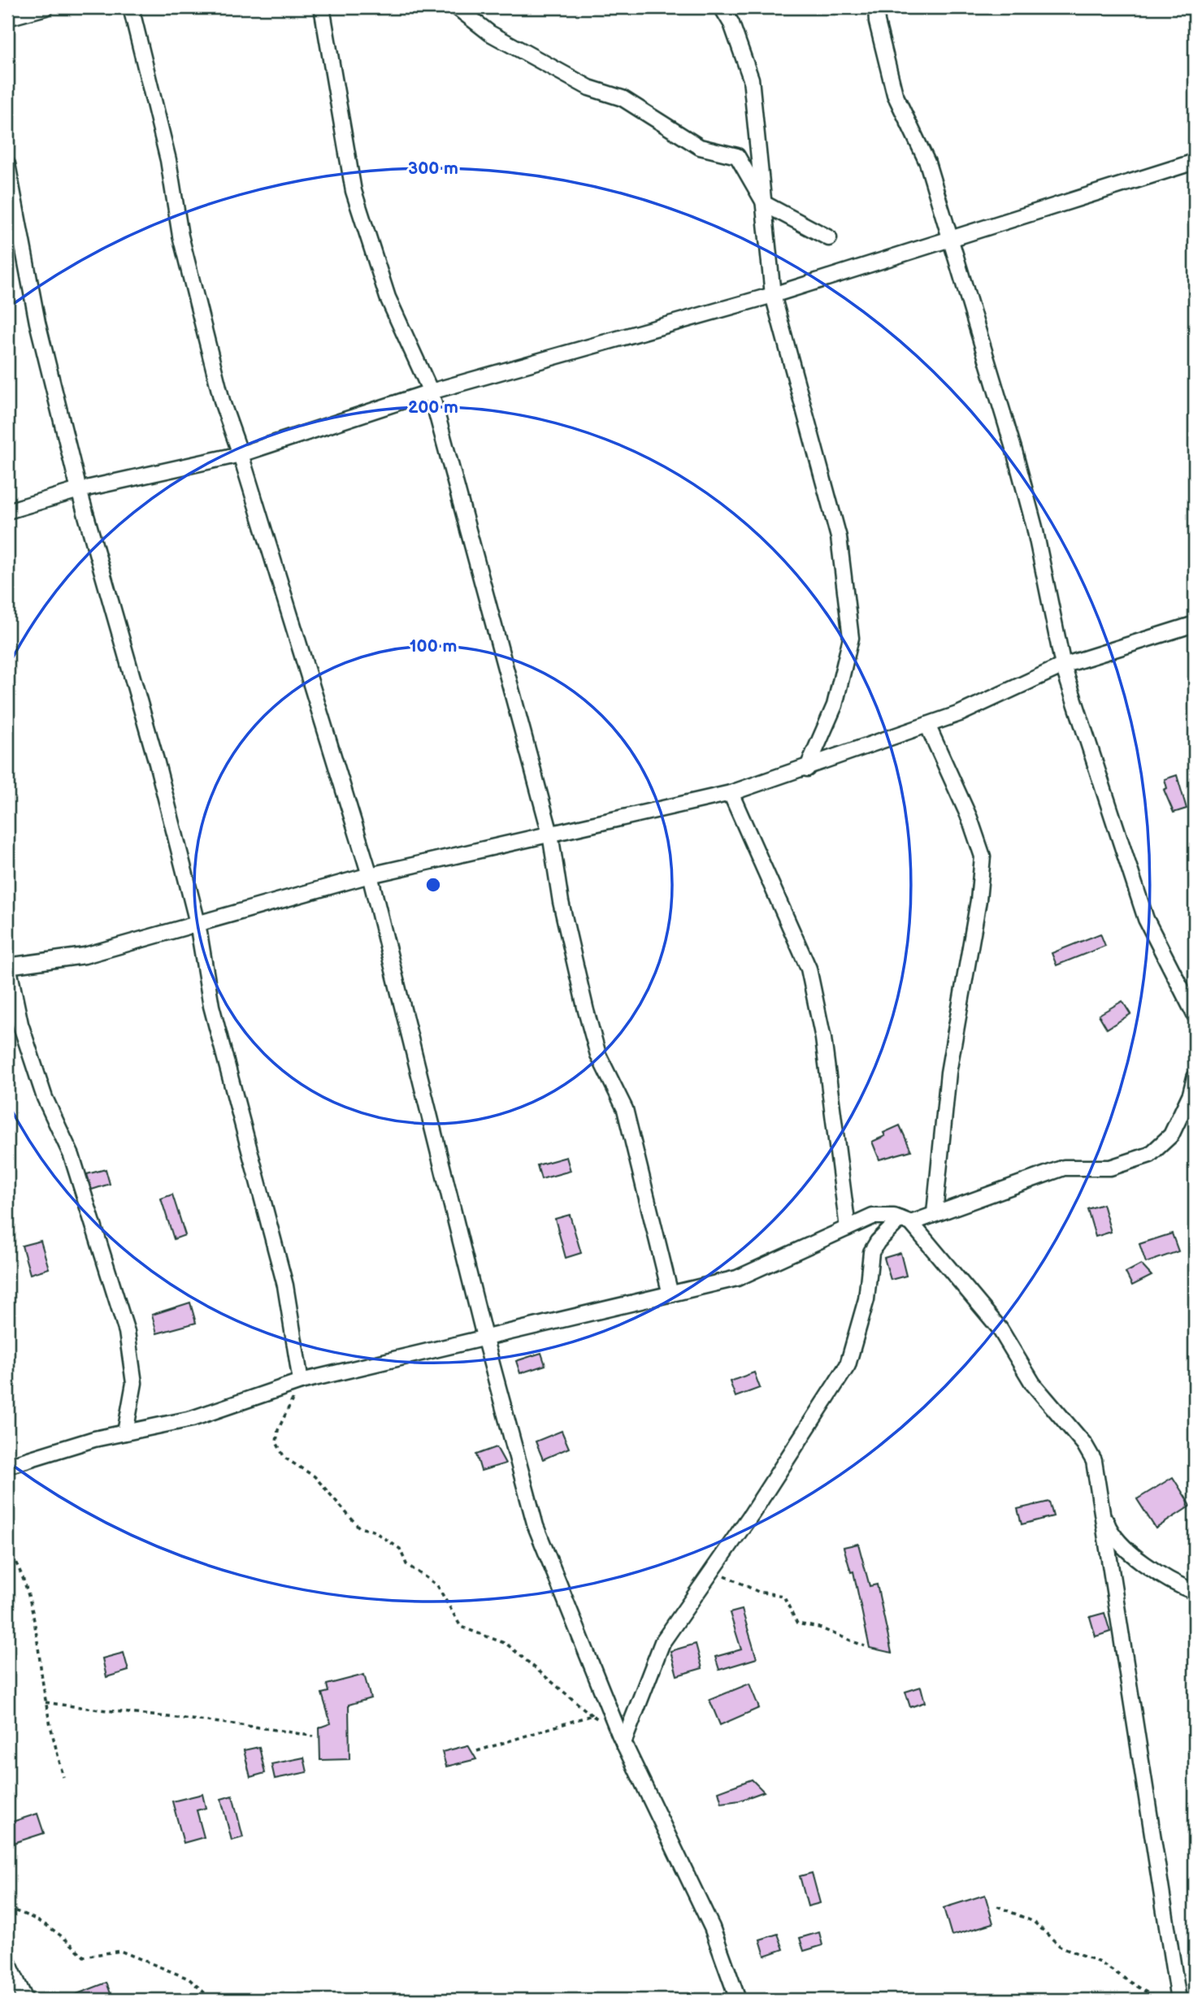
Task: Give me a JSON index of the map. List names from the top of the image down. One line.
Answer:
{"rings":["300 m","200 m","100 m"]}
